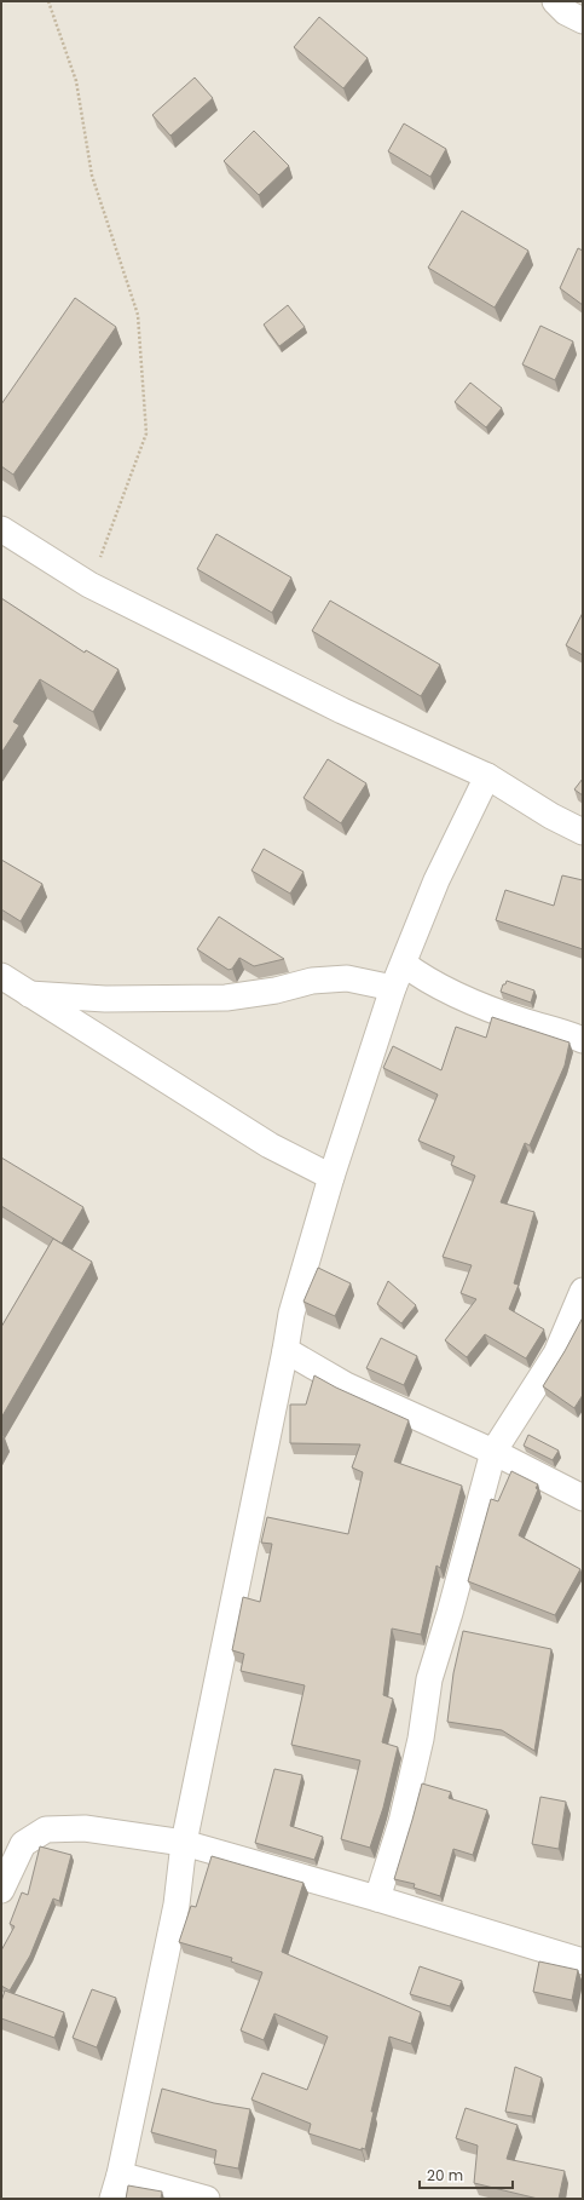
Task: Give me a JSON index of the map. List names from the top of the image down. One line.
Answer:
{"scale_bar":"20 m"}
